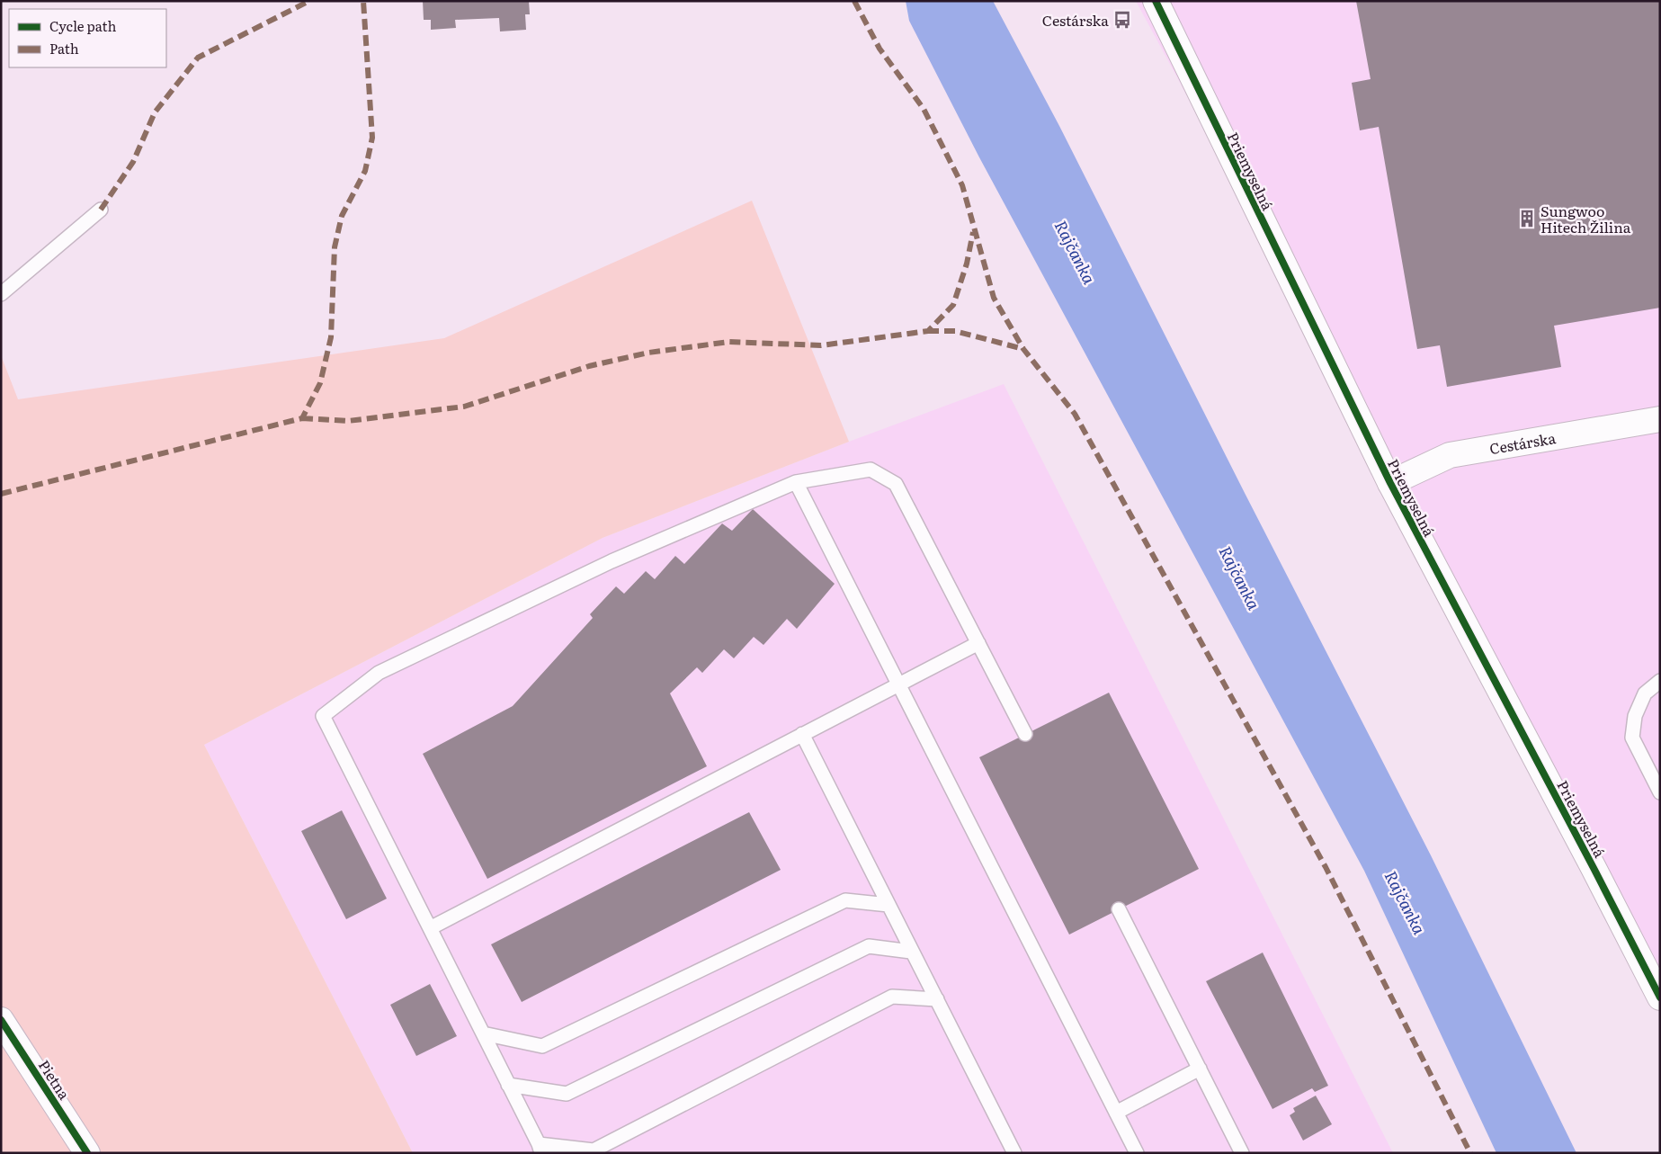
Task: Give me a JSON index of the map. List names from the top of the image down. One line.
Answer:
{"streets":{"street":["Priemyselná","Cestárska","Pietna"]},"crossings":[["Priemyselná","Cestárska"]],"water":["Rajčanka"],"places":{"bus stop":["Cestárska"],"building":["Sungwoo Hitech Žilina"]},"legend":["Cycle path","Path"]}
